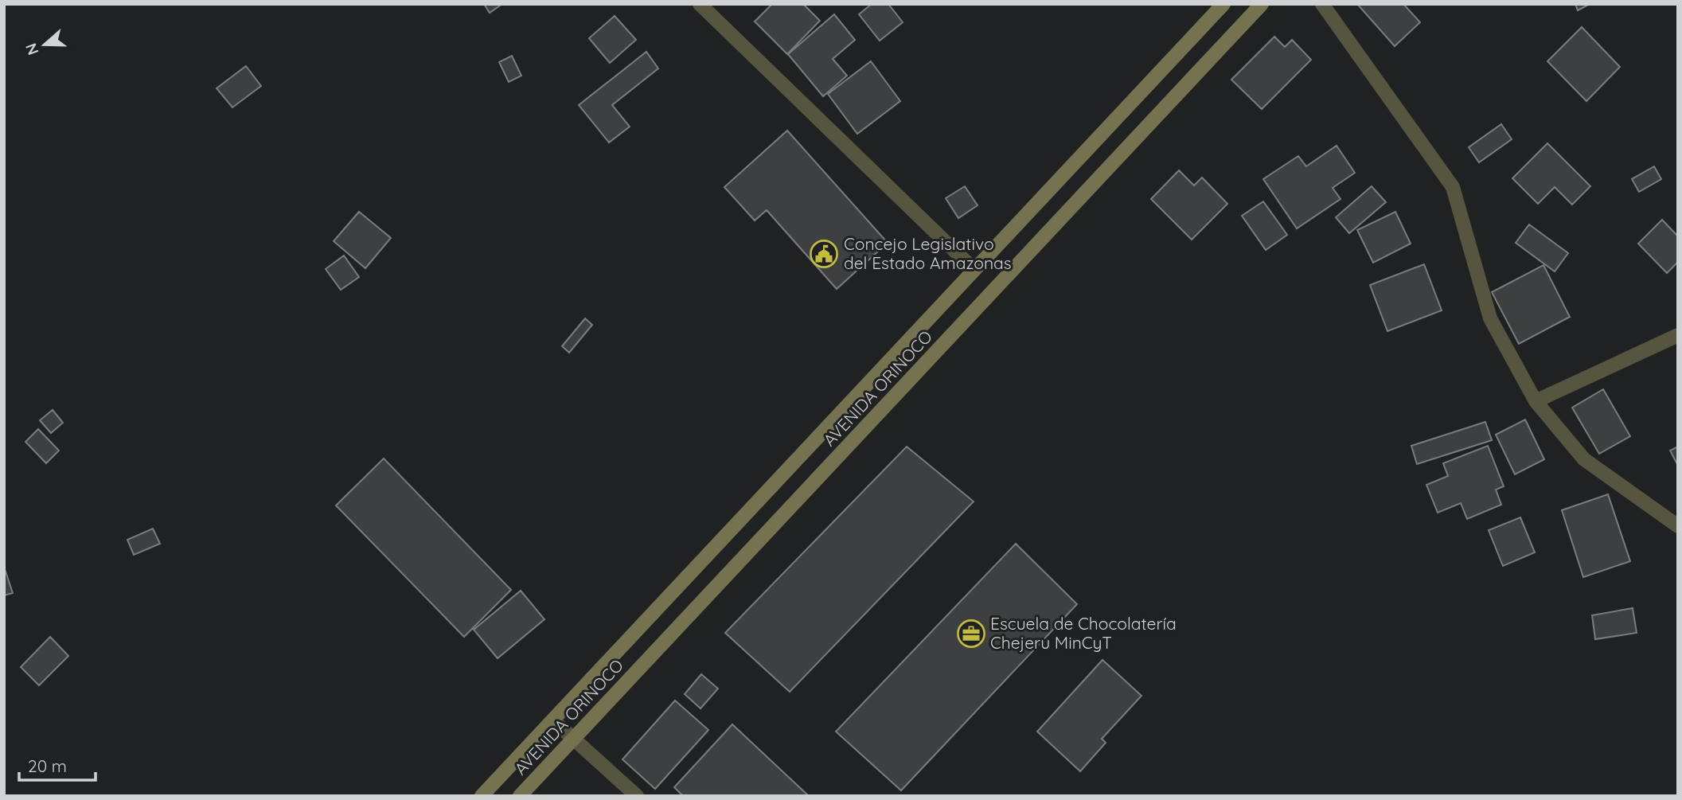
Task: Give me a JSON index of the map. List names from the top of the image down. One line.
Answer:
{"streets":{"street":["AVENIDA ORINOCO"]},"places":{"public building":["Concejo Legislativo del Estado Amazonas"],"office":["Escuela de Chocolatería Chejeru MinCyT"]},"scale_bar":"20 m","north":"left"}
